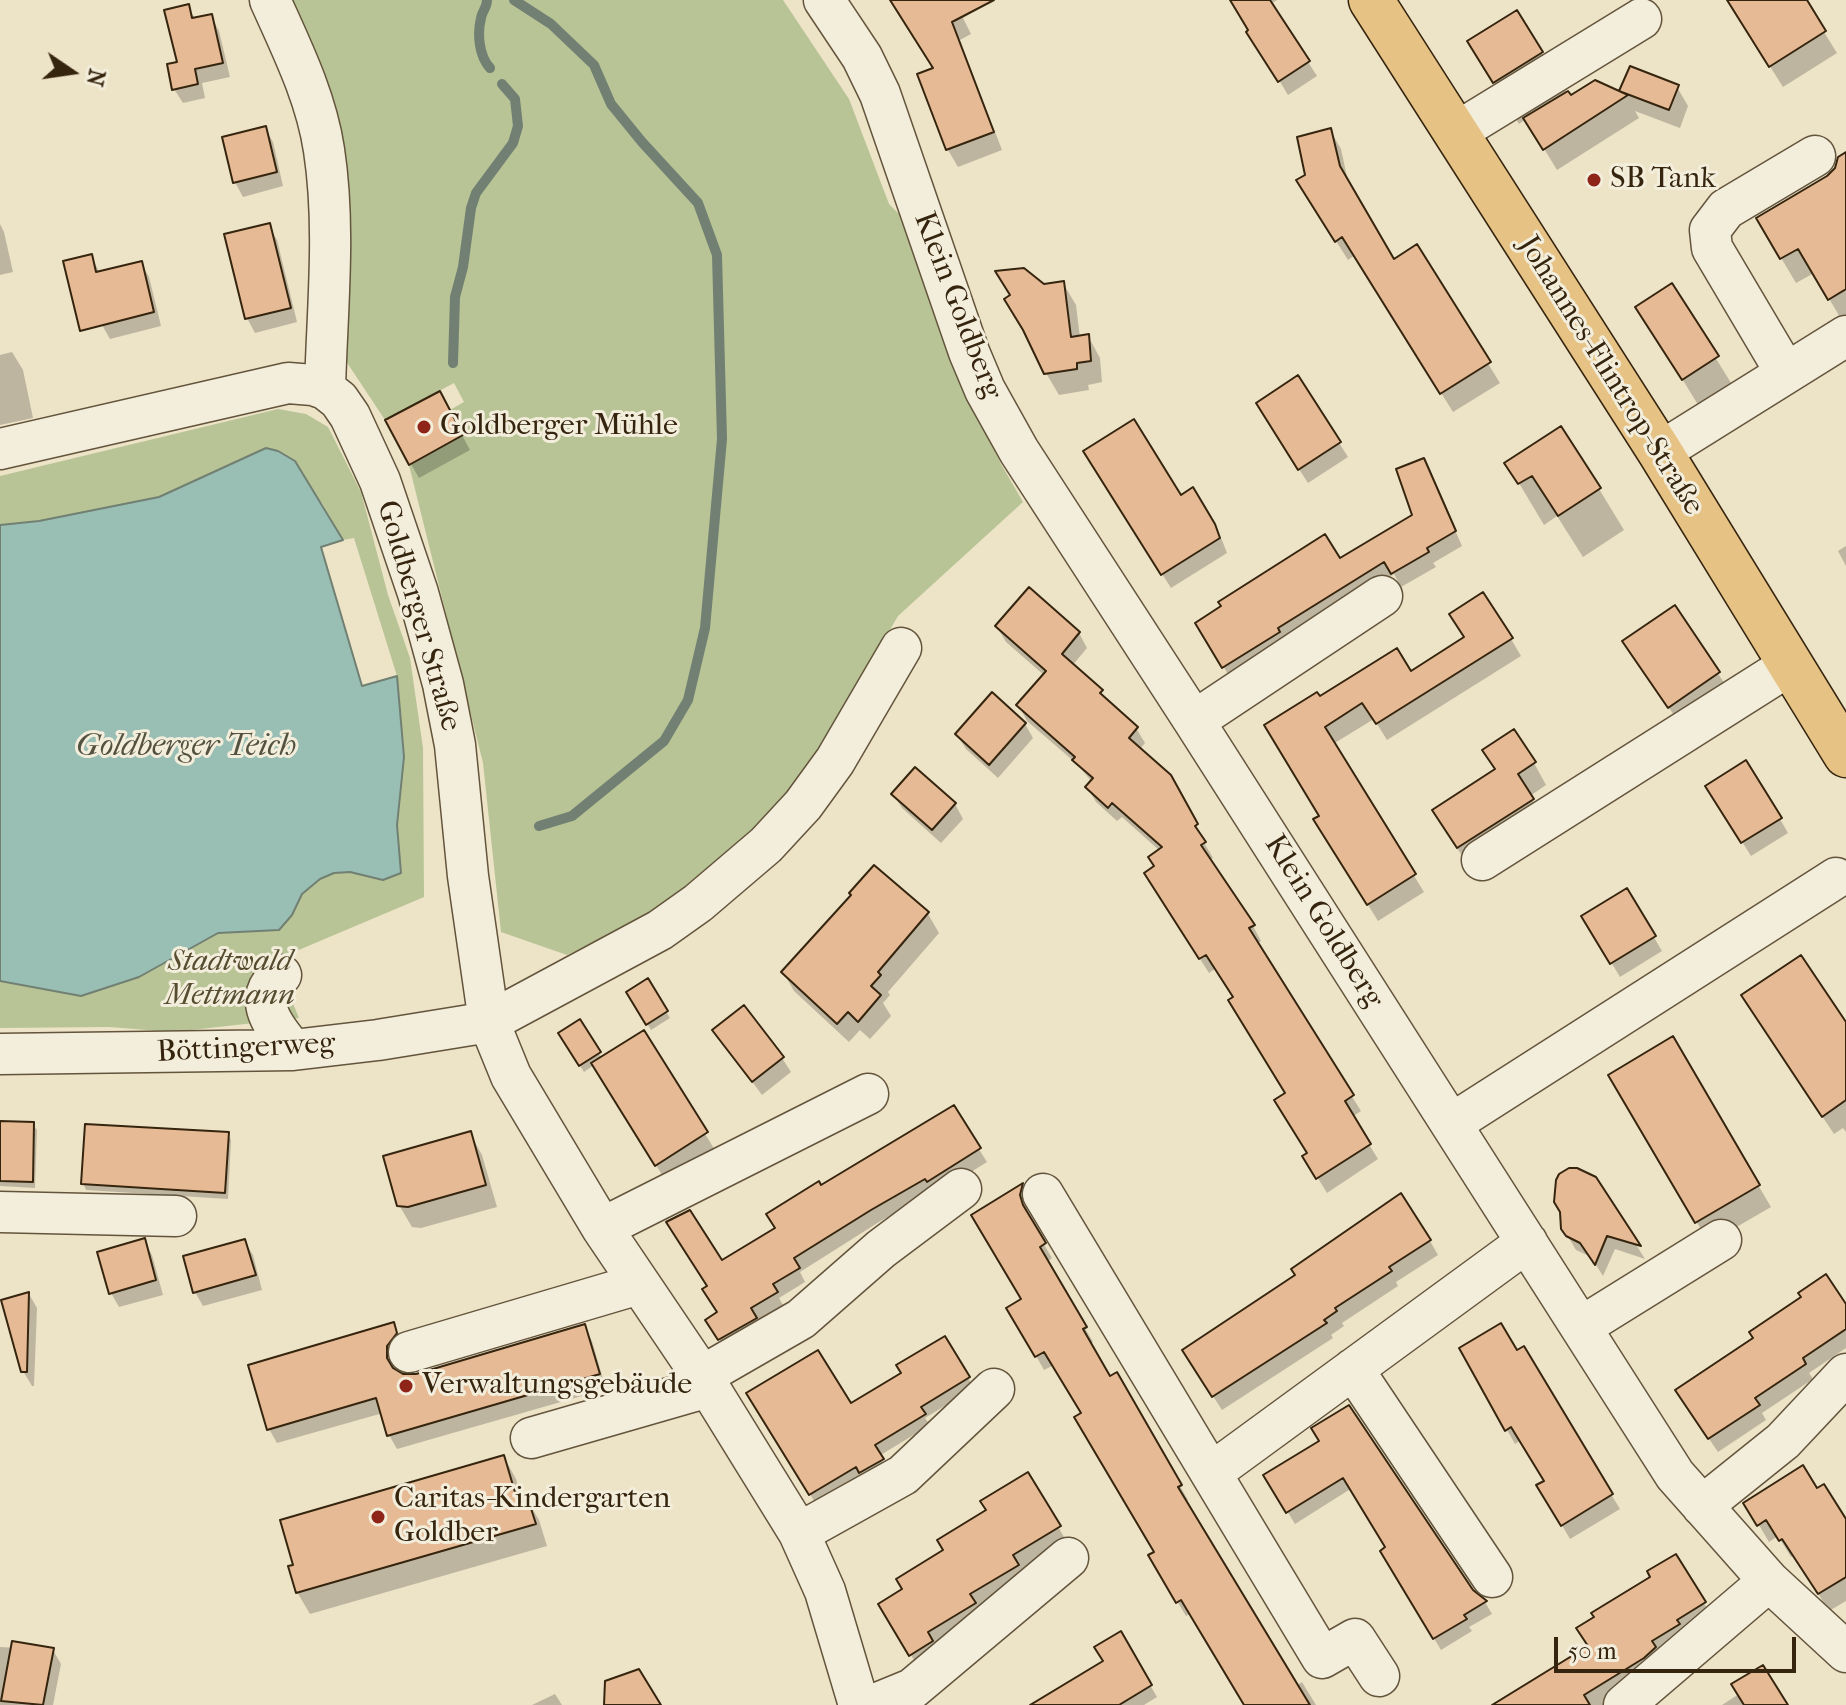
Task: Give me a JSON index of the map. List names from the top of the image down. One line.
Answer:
{"streets":{"main road":["Johannes-Flintrop-Straße"],"street":["Klein Goldberg","Goldberger Straße","Böttingerweg"]},"crossings":[["Goldberger Straße","Böttingerweg"]],"water":["Goldberger Teich"],"parks":["Stadtwald Mettmann"],"places":["SB Tank","Goldberger Mühle","Verwaltungsgebäude","Caritas-Kindergarten Goldber"],"scale_bar":"50 m","north":"right"}
